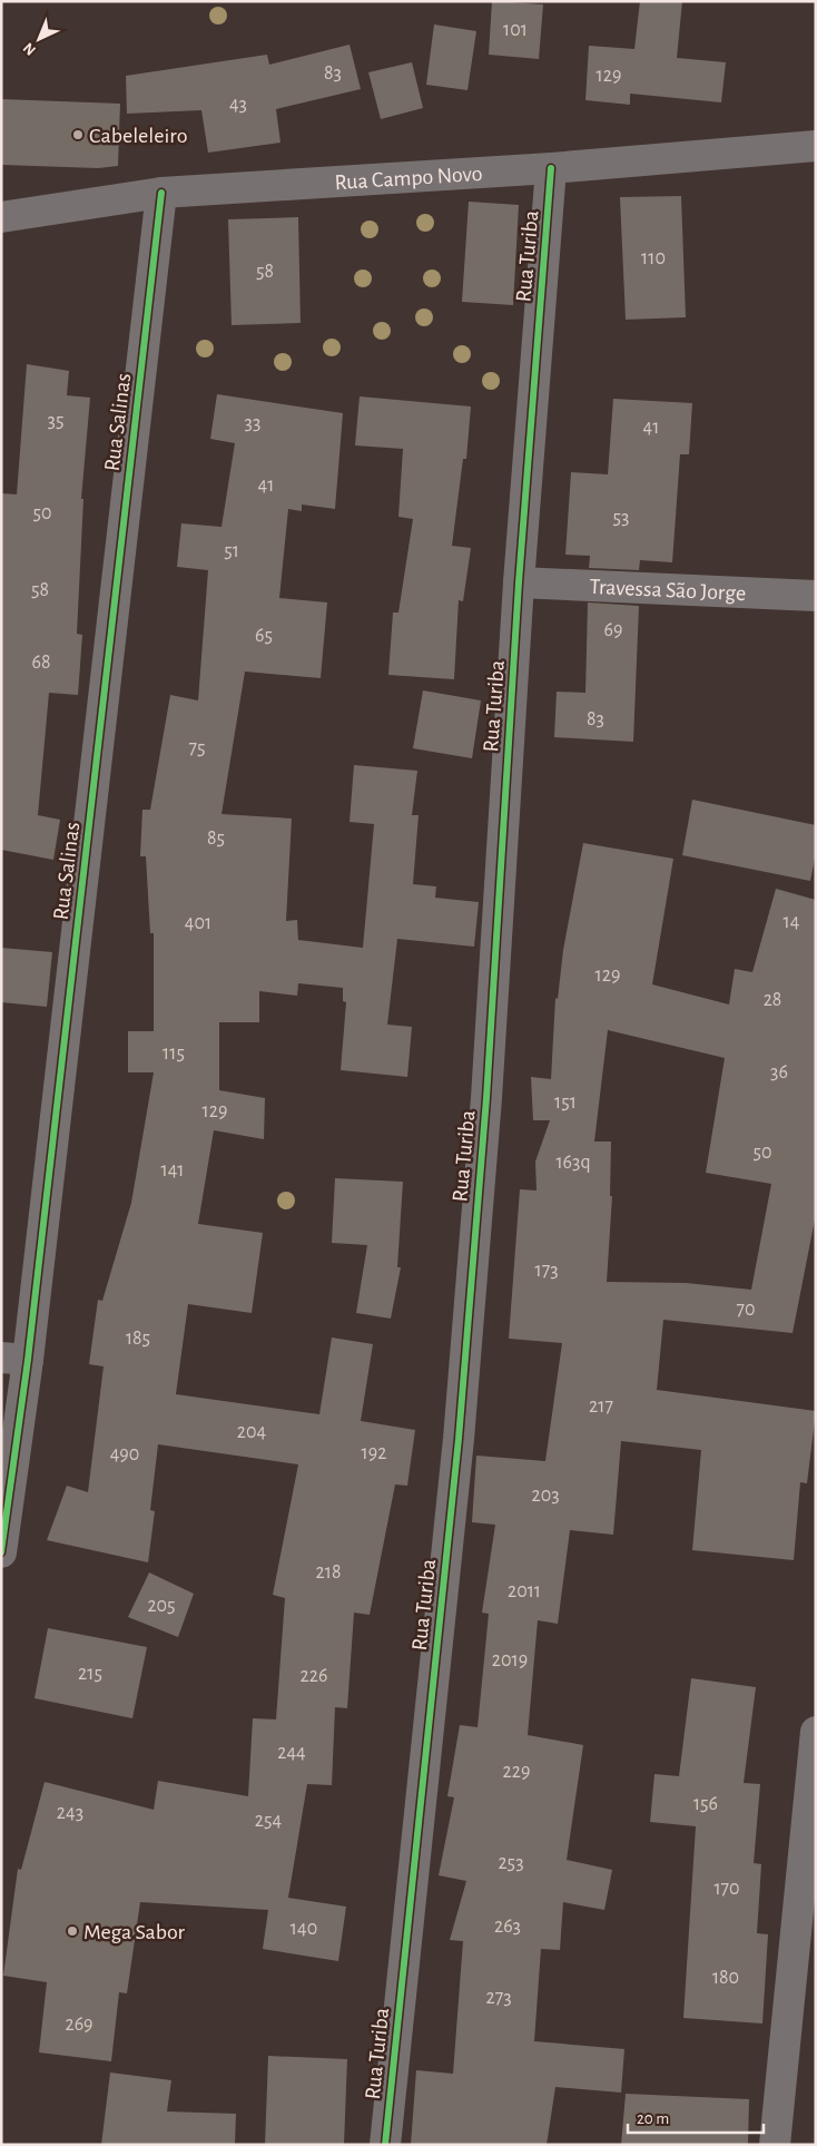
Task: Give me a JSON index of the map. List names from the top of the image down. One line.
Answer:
{"streets":{"street":["Rua Campo Novo","Rua Turiba","Rua Salinas","Travessa São Jorge"]},"crossings":[["Rua Campo Novo","Rua Turiba"],["Rua Campo Novo","Rua Salinas"],["Rua Turiba","Travessa São Jorge"]],"places":["Cabeleleiro","Mega Sabor"],"house_numbers":["101","83","129","43","110","58","35","33","41","41","50","53","51","58","69","65","68","83","75","85","14","401","129","28","115","36","151","129","50","163q","141","173","70","185","217","204","192","490","203","218","2011","205","2019","215","226","244","229","156","243","254","253","170","263","140","180","273","269"],"scale_bar":"20 m","north":"bottom left"}
